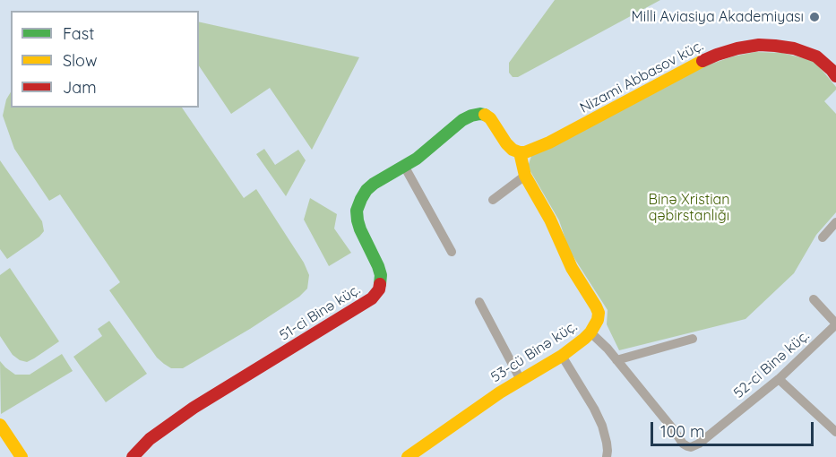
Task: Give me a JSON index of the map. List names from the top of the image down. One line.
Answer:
{"streets":{"street":["Nizami Abbasov küç.","51-ci Binə küç.","53-cü Binə küç.","52-ci Binə küç."]},"crossings":[["Nizami Abbasov küç.","51-ci Binə küç."],["Nizami Abbasov küç.","53-cü Binə küç."],["51-ci Binə küç.","53-cü Binə küç."],["53-cü Binə küç.","52-ci Binə küç."]],"parks":["Binə Xristian qəbirstanlığı"],"places":["Milli Aviasiya Akademiyası"],"legend":["Fast","Slow","Jam"],"scale_bar":"100 m"}
